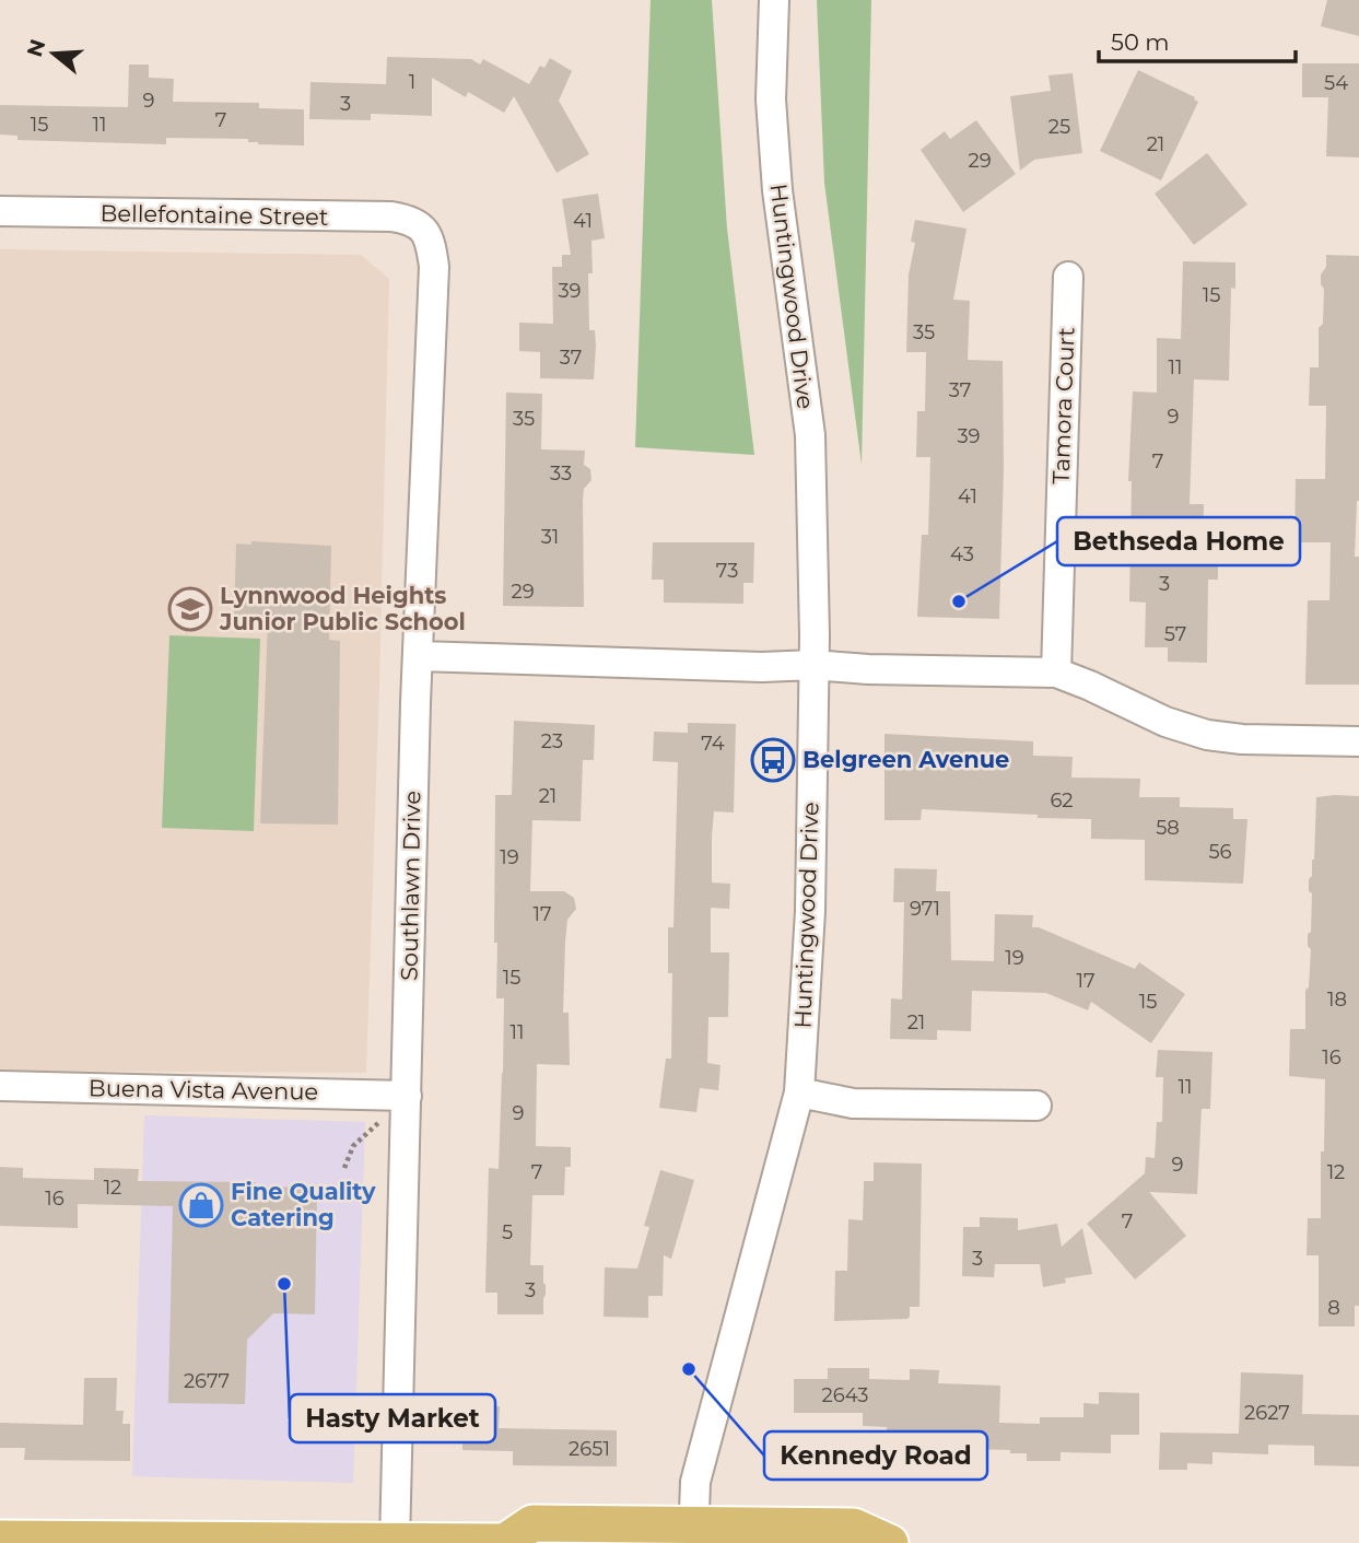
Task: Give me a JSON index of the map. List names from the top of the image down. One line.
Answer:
{"streets":{"street":["Bellefontaine Street","Huntingwood Drive","Tamora Court","Southlawn Drive","Buena Vista Avenue"]},"crossings":[["Bellefontaine Street","Southlawn Drive"],["Southlawn Drive","Buena Vista Avenue"]],"places":{"other":["Bethseda Home","Hasty Market","Kennedy Road"],"school or university":["Lynnwood Heights Junior Public School"],"bus stop":["Belgreen Avenue"],"shop":["Fine Quality Catering"]},"house_numbers":["1","54","9","3","7","15","11","25","21","29","41","39","15","35","37","11","37","9","35","39","7","33","41","31","43","73","3","29","57","23","74","21","62","58","56","19","971","17","19","15","17","18","15","21","11","16","11","9","9","7","12","12","16","7","5","3","3","8","2677","2643","2627","2651"],"scale_bar":"50 m","north":"left"}
